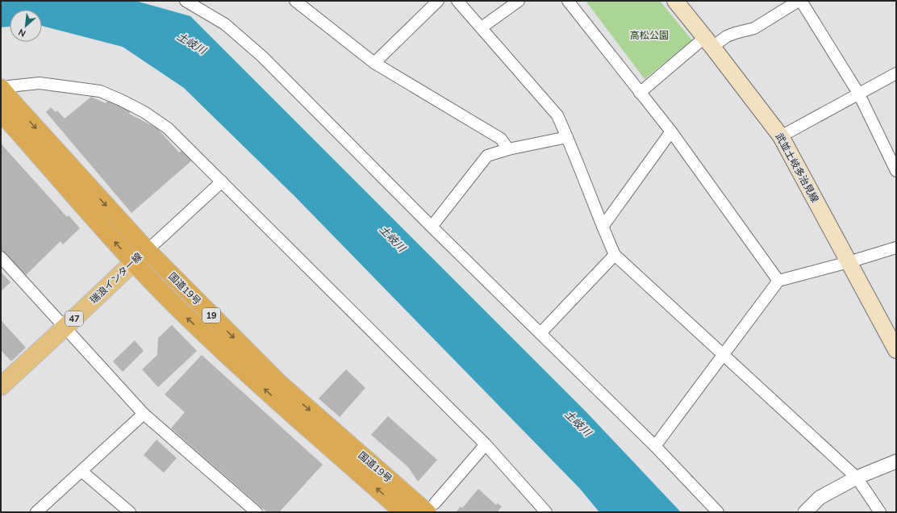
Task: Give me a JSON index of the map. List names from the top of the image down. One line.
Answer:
{"streets":{"highway":["国道19号","19"],"main road":["武並土岐多治見線","瑞浪インター線","47"]},"crossings":[["瑞浪インター線","国道19号"]],"water":["土岐川"],"parks":["高松公園"],"north":"bottom left"}
